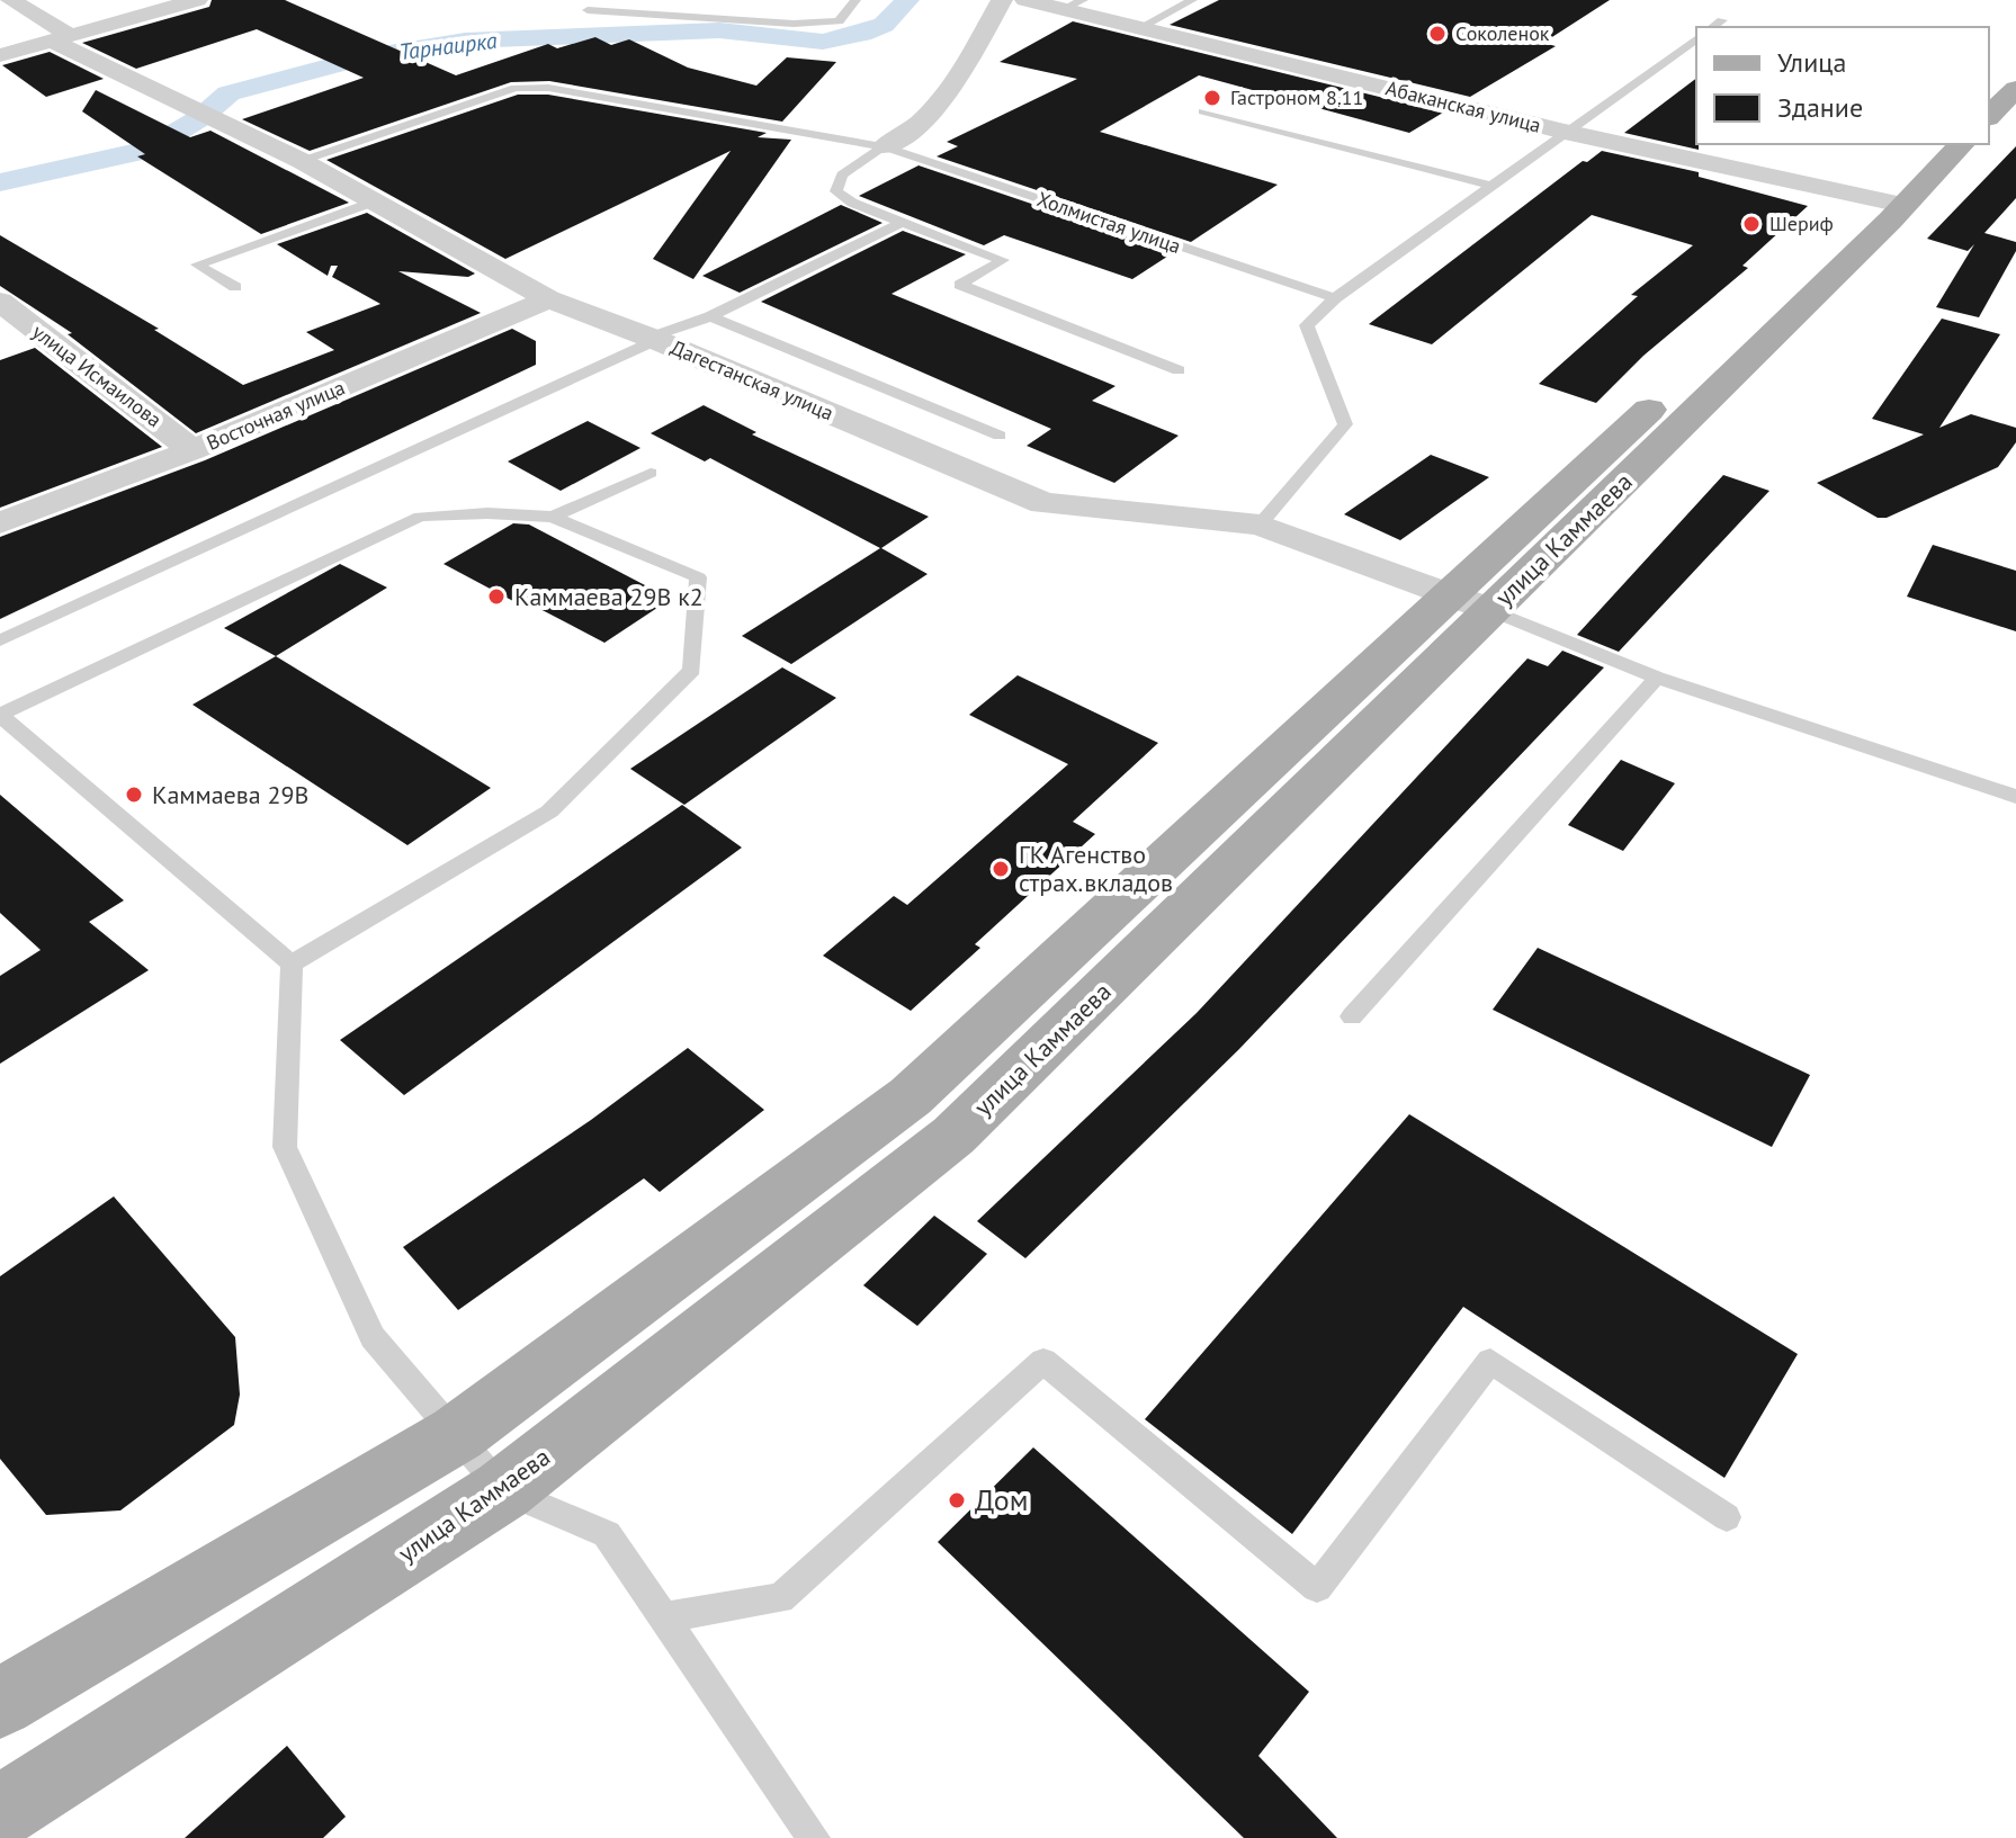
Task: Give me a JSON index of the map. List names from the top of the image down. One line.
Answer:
{"streets":{"main road":["улица Каммаева"],"street":["Абаканская улица","улица Исмаилова","Дагестанская улица","Восточная улица"],"lane":["Холмистая улица"]},"crossings":[["Абаканская улица","улица Каммаева"],["Холмистая улица","Дагестанская улица"],["улица Исмаилова","Восточная улица"],["Дагестанская улица","Восточная улица"],["Дагестанская улица","улица Каммаева"]],"water":["Тарнаирка"],"places":["Соколенок","Гастроном 8.11","Шериф","Каммаева 29В к2","Каммаева 29В","ГК Агенство страх.вкладов","Дом"],"legend":["Улица","Здание"]}
